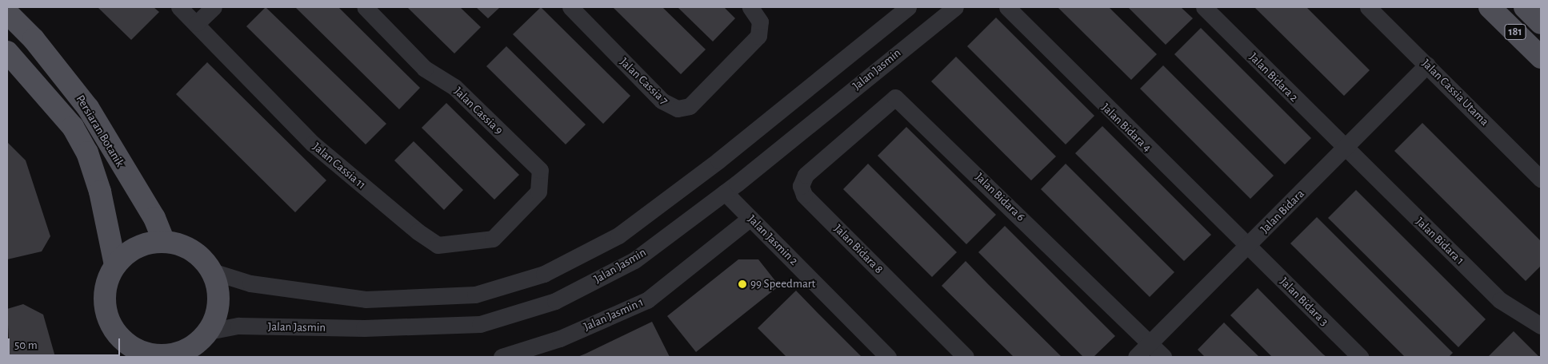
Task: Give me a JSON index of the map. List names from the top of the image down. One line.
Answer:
{"streets":{"main road":["181","Persiaran Botanik"],"street":["Jalan Jasmin","Jalan Bidara 2","Jalan Cassia 7","Jalan Cassia Utama","Jalan Cassia 9","Jalan Bidara 4","Jalan Cassia 11","Jalan Bidara 6","Jalan Bidara","Jalan Jasmin 2","Jalan Bidara 1","Jalan Bidara 8","Jalan Bidara 3","Jalan Jasmin 1"]},"crossings":[["Jalan Jasmin","Persiaran Botanik"],["Jalan Jasmin","Jalan Jasmin 2"],["Jalan Bidara 2","Jalan Bidara"],["Jalan Bidara 2","Jalan Bidara 1"],["Jalan Cassia Utama","Jalan Bidara"],["Jalan Cassia 9","Jalan Cassia 11"],["Jalan Bidara 4","Jalan Bidara"],["Jalan Bidara 4","Jalan Bidara 3"],["Jalan Bidara 6","Jalan Bidara"],["Jalan Bidara 6","Jalan Bidara 8"],["Jalan Bidara","Jalan Bidara 1"],["Jalan Bidara","Jalan Bidara 3"],["Jalan Jasmin 2","Jalan Jasmin 1"]],"places":["99 Speedmart"],"scale_bar":"50 m"}
